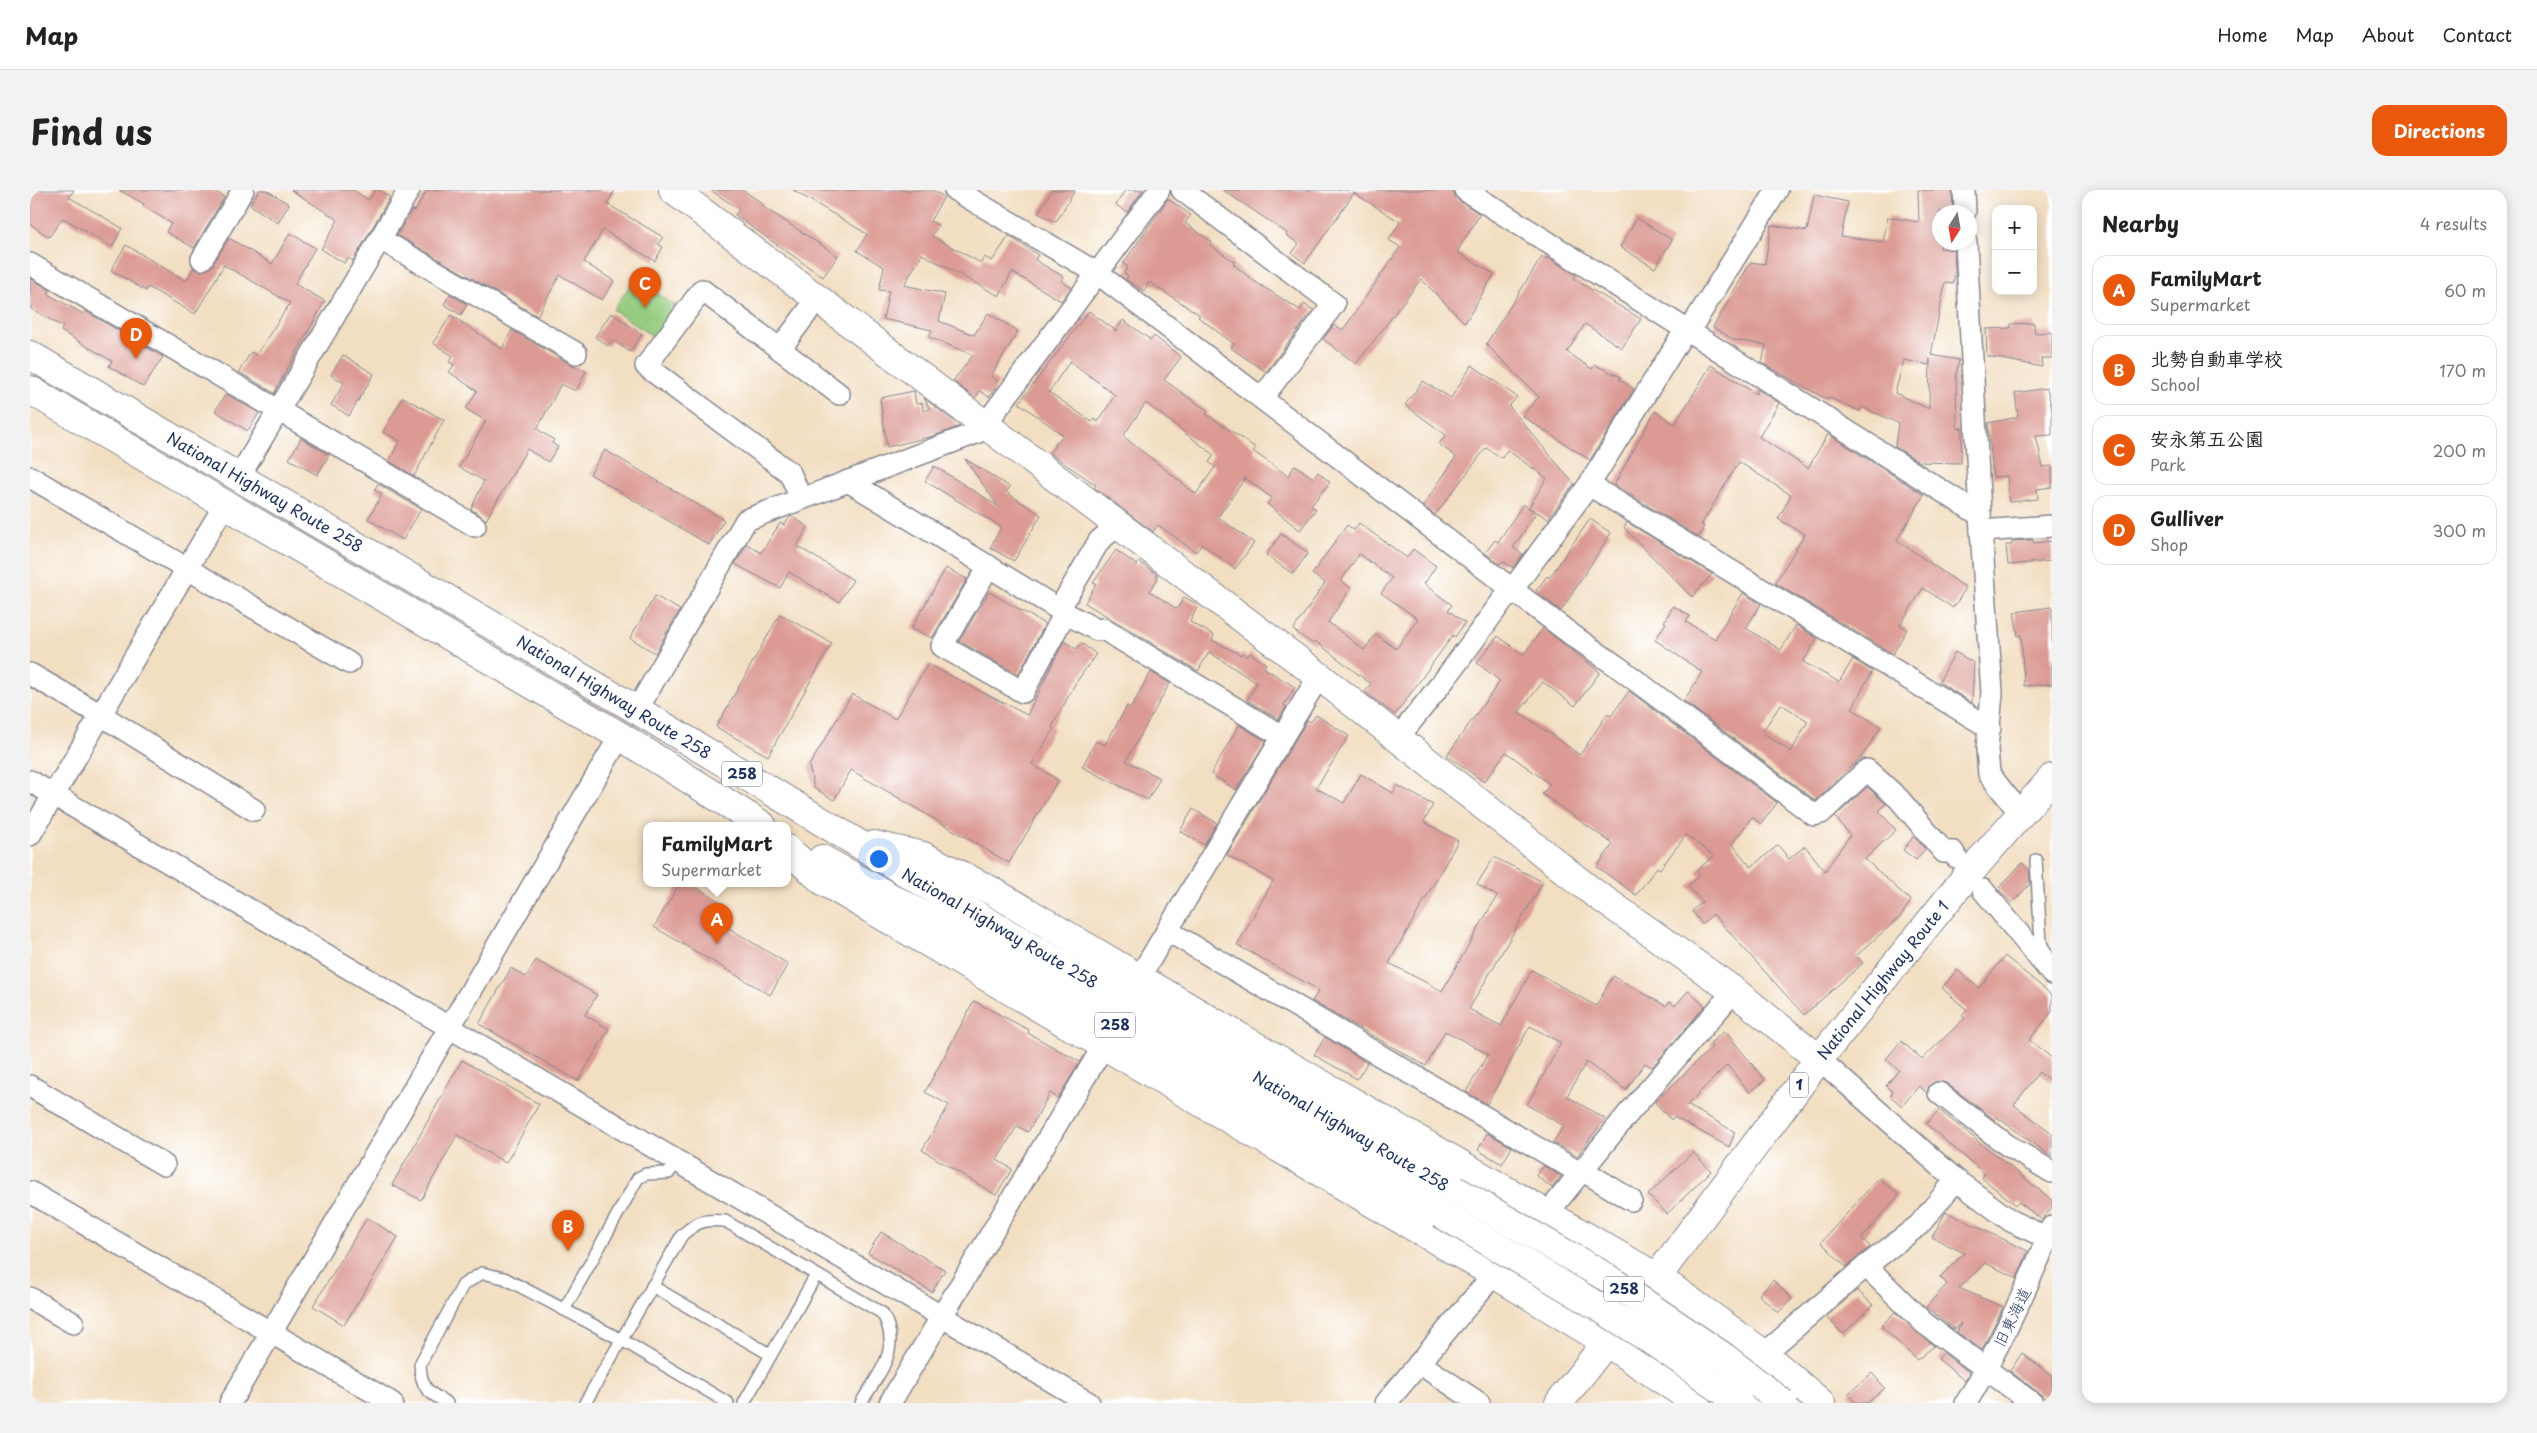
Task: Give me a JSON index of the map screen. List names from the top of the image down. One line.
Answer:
{"streets":{"main road":["National Highway Route 258","258","National Highway Route 1","1"],"street":["旧東海道"]},"north":"bottom","page":{"header":"Map","nav":["Home","Map","About","Contact"],"title":"Find us","buttons":"Directions","heading":["Nearby","4 results"],"map_buttons":["+","−"],"list":[{"mark":"A","name":"FamilyMart","note":"Supermarket","value":"60 m"},{"mark":"B","name":"北勢自動車学校","note":"School","value":"170 m"},{"mark":"C","name":"安永第五公園","note":"Park","value":"200 m"},{"mark":"D","name":"Gulliver","note":"Shop","value":"300 m"}],"pins":["C","D","A","B"],"popup":["FamilyMart","Supermarket"]}}
